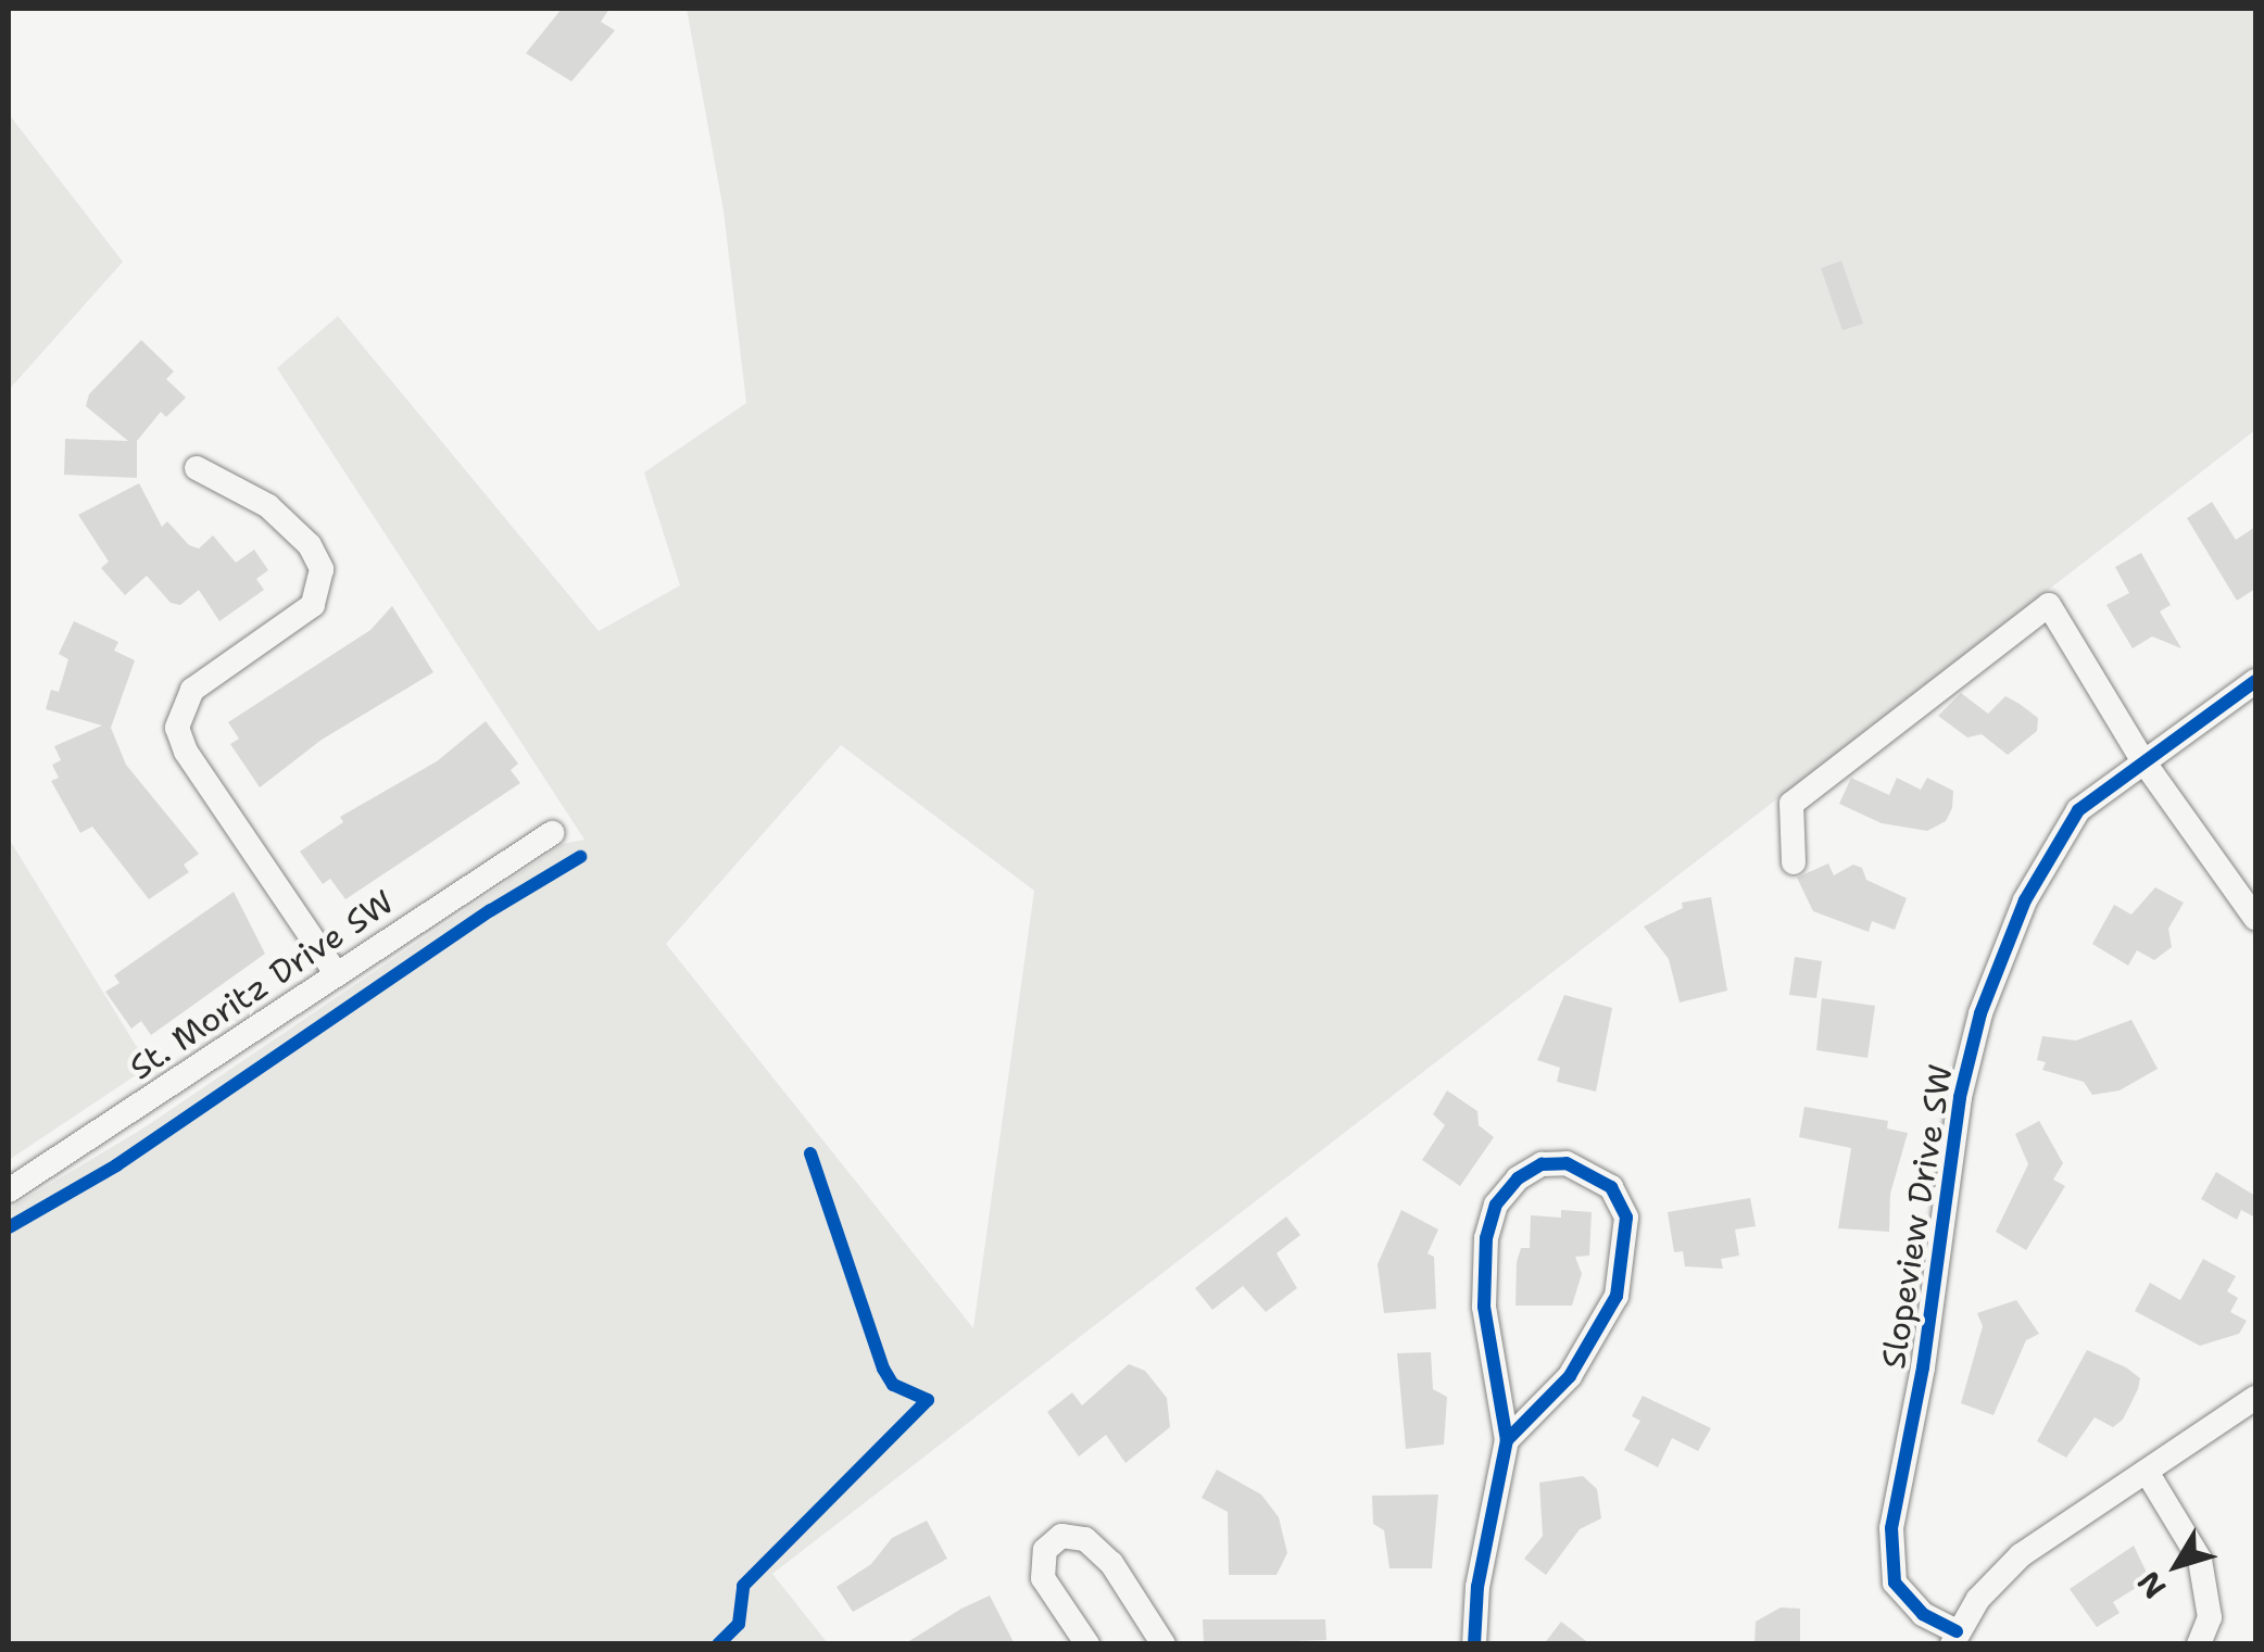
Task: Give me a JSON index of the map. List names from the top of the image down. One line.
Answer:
{"streets":{"street":["St. Moritz Drive SW","Slopeview Drive SW"]},"north":"bottom left"}
